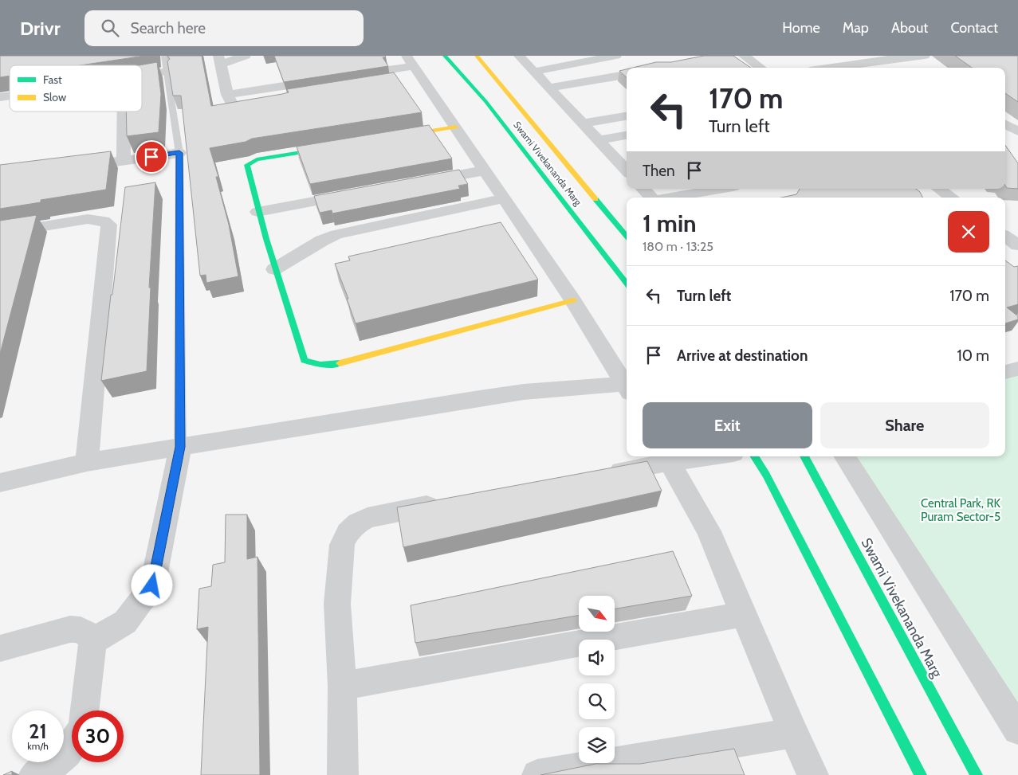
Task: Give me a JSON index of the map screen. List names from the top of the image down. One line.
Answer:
{"streets":{"street":["Swami Vivekananda Marg"]},"parks":["Central Park, RK Puram Sector-5"],"legend":["Fast","Slow"],"north":"bottom right","page":{"header":"Drivr","search":"Search here","nav":["Home","Map","About","Contact"],"turn":["170 m","Turn left"],"then":"Then","heading":["1 min","180 m · 13:25"],"list":[{"name":"Turn left","value":"170 m"},{"name":"Arrive at destination","value":"10 m"}],"buttons":["Exit","Share"],"speed":"21 km/h","limit":"30"}}
